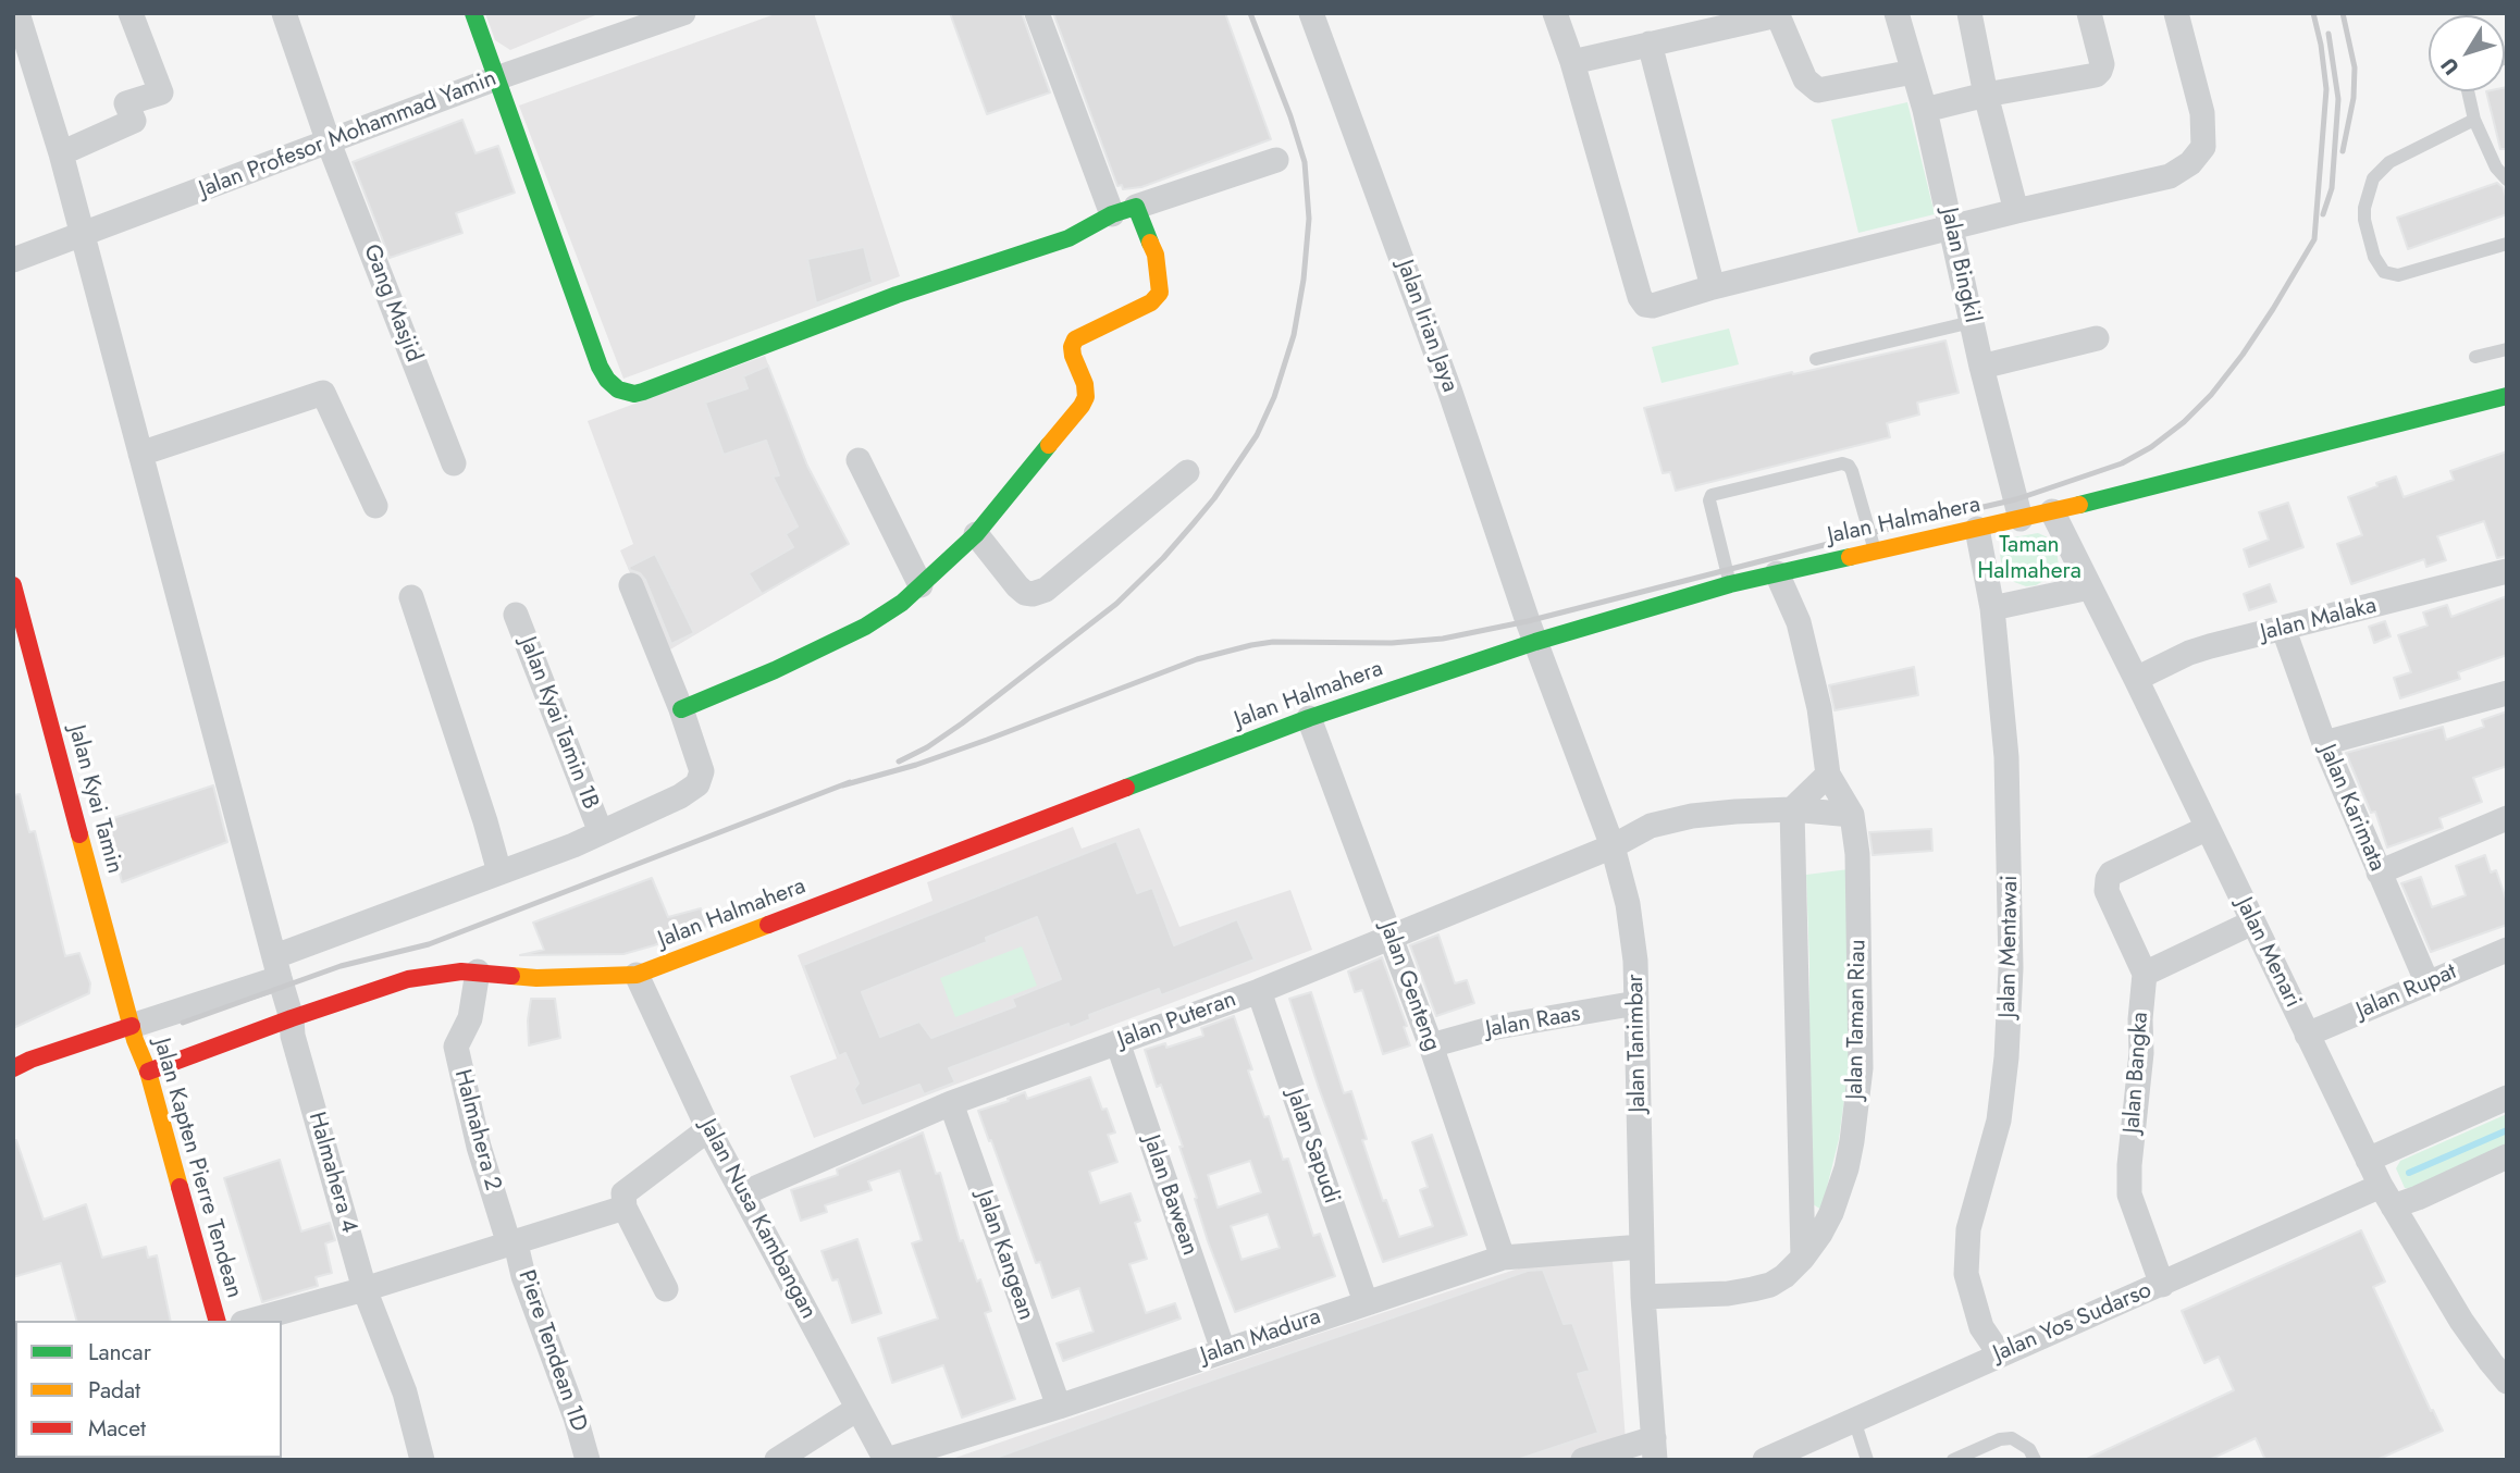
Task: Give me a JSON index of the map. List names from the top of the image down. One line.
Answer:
{"streets":{"street":["Jalan Profesor Mohammad Yamin","Jalan Bingkil","Gang Masjid","Jalan Irian Jaya","Jalan Halmahera","Jalan Malaka","Jalan Kyai Tamin 1B","Jalan Kyai Tamin","Jalan Karimata","Jalan Mentawai","Jalan Menari","Jalan Genteng","Jalan Rupat","Jalan Taman Riau","Jalan Puteran","Jalan Raas","Jalan Tanimbar","Jalan Bangka","Halmahera 2","Jalan Sapudi","Jalan Kapten Pierre Tendean","Halmahera 4","Jalan Bawean","Jalan Nusa Kambangan","Jalan Kangean","Jalan Yos Sudarso","Jalan Madura","Piere Tendean 1D"]},"crossings":[["Jalan Profesor Mohammad Yamin","Gang Masjid"],["Jalan Profesor Mohammad Yamin","Halmahera 4"],["Jalan Bingkil","Jalan Halmahera"],["Jalan Irian Jaya","Jalan Halmahera"],["Jalan Irian Jaya","Jalan Tanimbar"],["Jalan Halmahera","Jalan Mentawai"],["Jalan Halmahera","Jalan Menari"],["Jalan Halmahera","Jalan Genteng"],["Jalan Halmahera","Jalan Taman Riau"],["Jalan Halmahera","Jalan Tanimbar"],["Jalan Halmahera","Halmahera 2"],["Jalan Halmahera","Jalan Kapten Pierre Tendean"],["Jalan Halmahera","Halmahera 4"],["Jalan Halmahera","Jalan Nusa Kambangan"],["Jalan Malaka","Jalan Karimata"],["Jalan Malaka","Jalan Menari"],["Jalan Kyai Tamin","Jalan Kapten Pierre Tendean"],["Jalan Karimata","Jalan Rupat"],["Jalan Mentawai","Jalan Yos Sudarso"],["Jalan Menari","Jalan Rupat"],["Jalan Menari","Jalan Yos Sudarso"],["Jalan Genteng","Jalan Puteran"],["Jalan Genteng","Jalan Raas"],["Jalan Genteng","Jalan Madura"],["Jalan Taman Riau","Jalan Tanimbar"],["Jalan Puteran","Jalan Tanimbar"],["Jalan Puteran","Jalan Sapudi"],["Jalan Puteran","Jalan Bawean"],["Jalan Puteran","Jalan Nusa Kambangan"],["Jalan Puteran","Jalan Kangean"],["Jalan Raas","Jalan Tanimbar"],["Jalan Tanimbar","Jalan Madura"],["Jalan Bangka","Jalan Yos Sudarso"],["Halmahera 2","Piere Tendean 1D"],["Jalan Sapudi","Jalan Madura"],["Jalan Bawean","Jalan Madura"],["Jalan Nusa Kambangan","Jalan Madura"],["Jalan Kangean","Jalan Madura"]],"parks":["Taman Halmahera"],"legend":["Lancar","Padat","Macet"],"north":"bottom left"}
